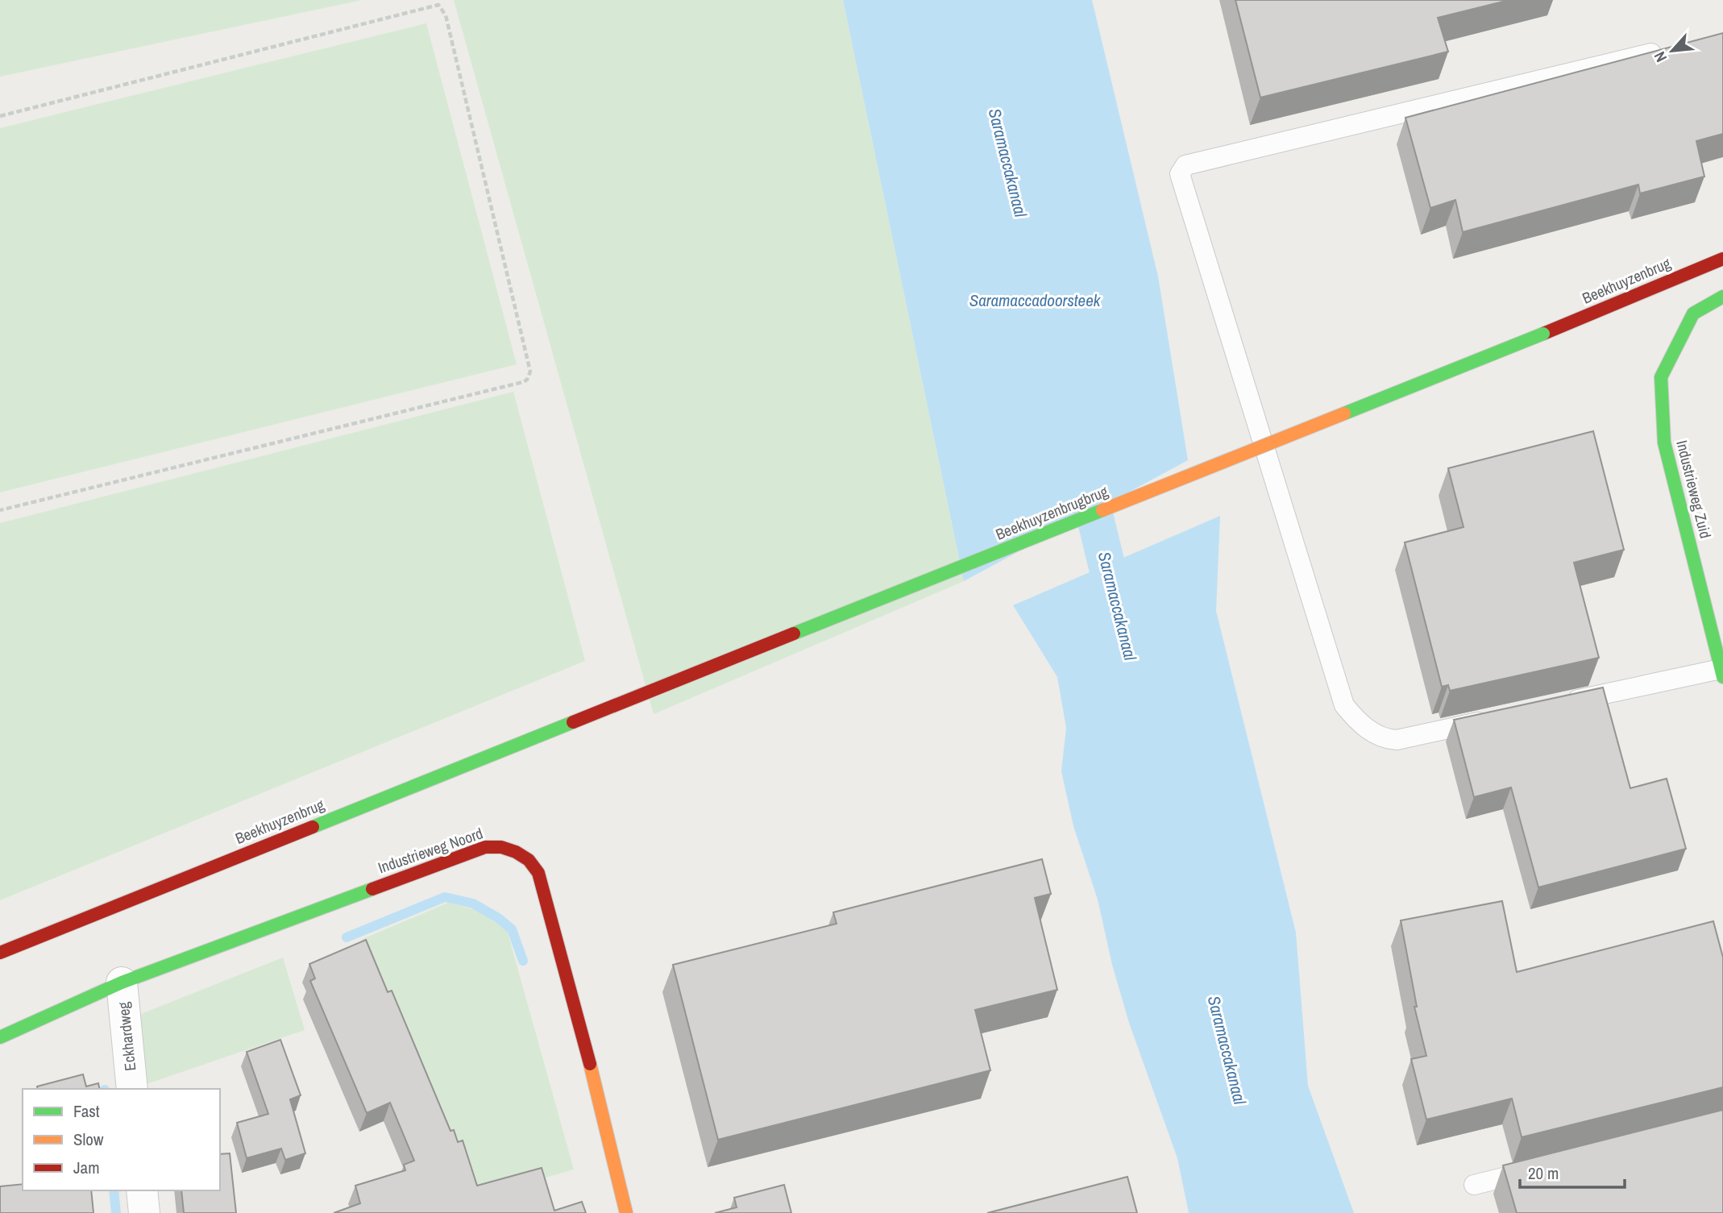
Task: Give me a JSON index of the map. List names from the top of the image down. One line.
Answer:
{"streets":{"street":["Beekhuyzenbrug","Industrieweg Zuid","Beekhuyzenbrugbrug","Industrieweg Noord","Eckhardweg"]},"crossings":[["Beekhuyzenbrug","Beekhuyzenbrugbrug"],["Industrieweg Noord","Eckhardweg"]],"water":["Saramaccakanaal","Saramaccadoorsteek"],"legend":["Fast","Slow","Jam"],"scale_bar":"20 m","north":"bottom left"}
